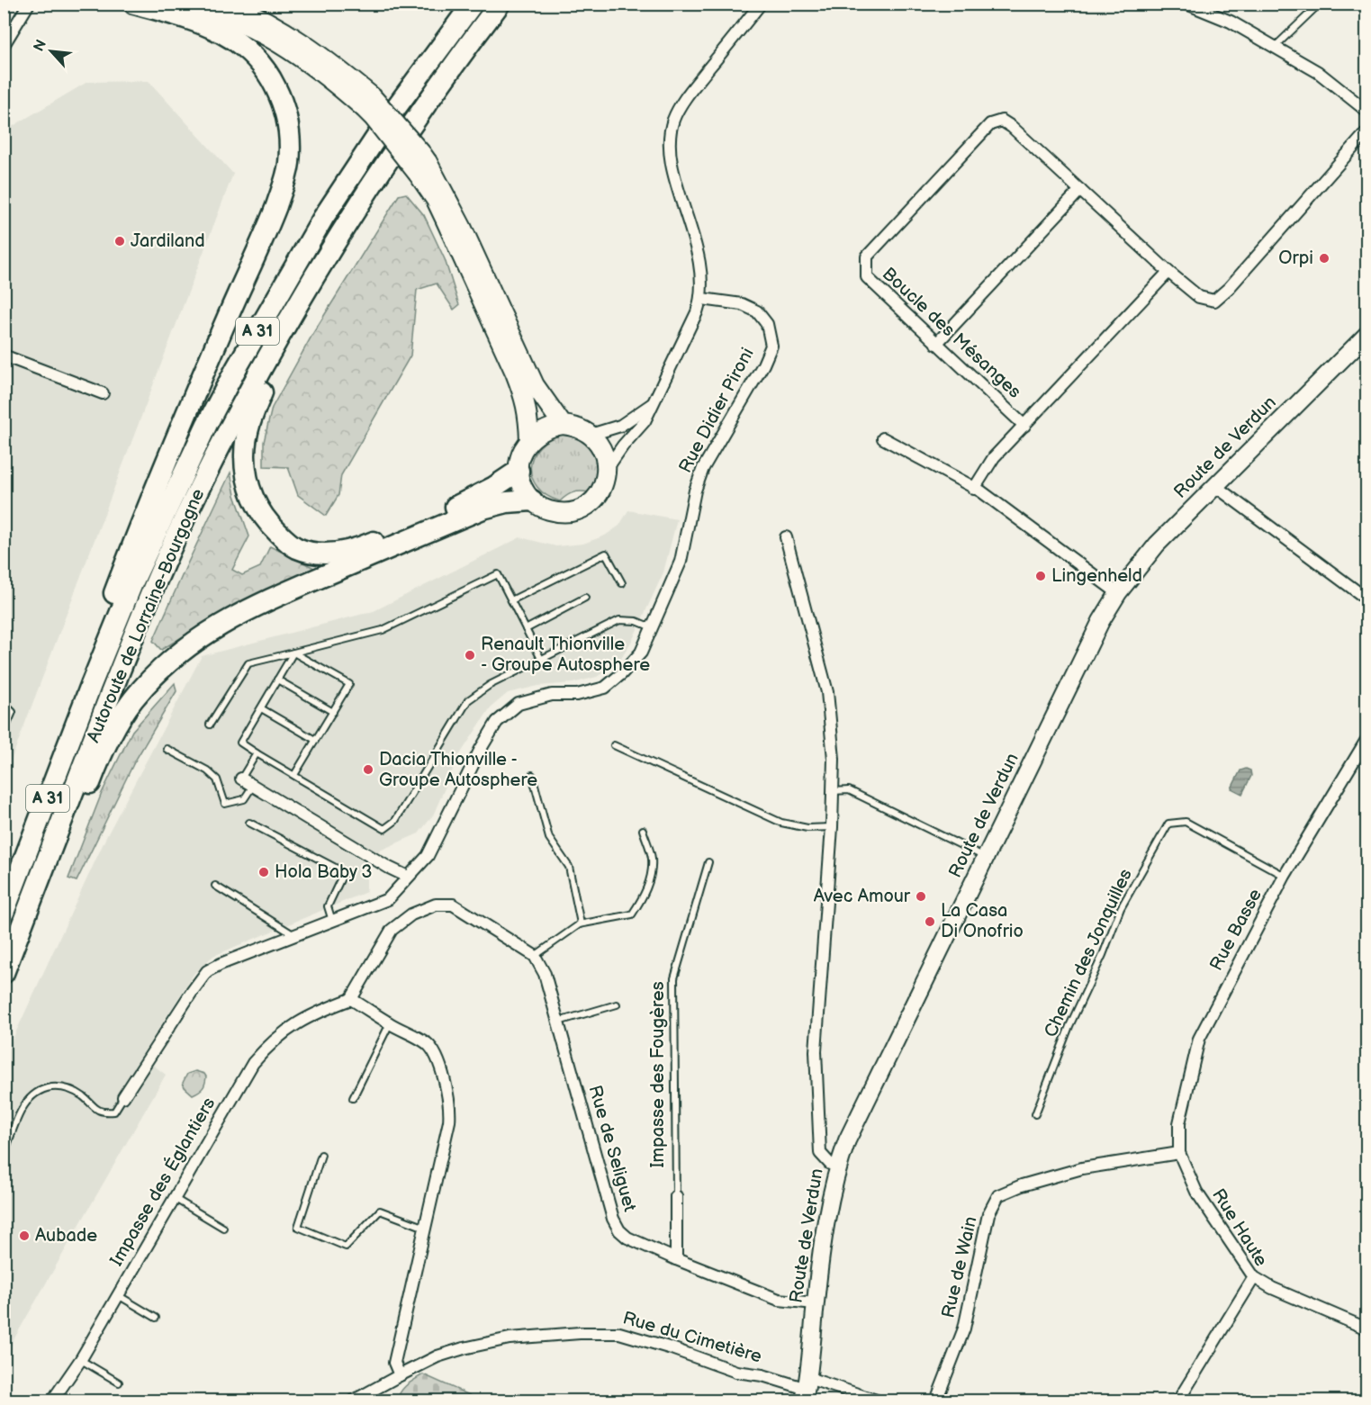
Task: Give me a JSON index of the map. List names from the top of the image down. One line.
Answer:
{"streets":{"highway":["A 31","Autoroute de Lorraine-Bourgogne"],"main road":["Route de Verdun"],"street":["Boucle des Mésanges","Rue Didier Pironi","Rue Basse","Impasse des Fougères","Rue de Seliguet","Impasse des Églantiers","Rue Haute","Rue de Wain","Rue du Cimetière"],"lane":["Chemin des Jonquilles"]},"crossings":[["Route de Verdun","Rue de Seliguet"],["Route de Verdun","Rue du Cimetière"],["Rue Basse","Chemin des Jonquilles"],["Rue Basse","Rue Haute"],["Rue Basse","Rue de Wain"],["Impasse des Fougères","Rue de Seliguet"],["Rue Haute","Rue de Wain"]],"places":["Jardiland","Orpi","Lingenheld","Renault Thionville - Groupe Autosphere","Dacia Thionville - Groupe Autosphere","Hola Baby 3","Avec Amour","La Casa Di Onofrio","Aubade"],"north":"top left"}
